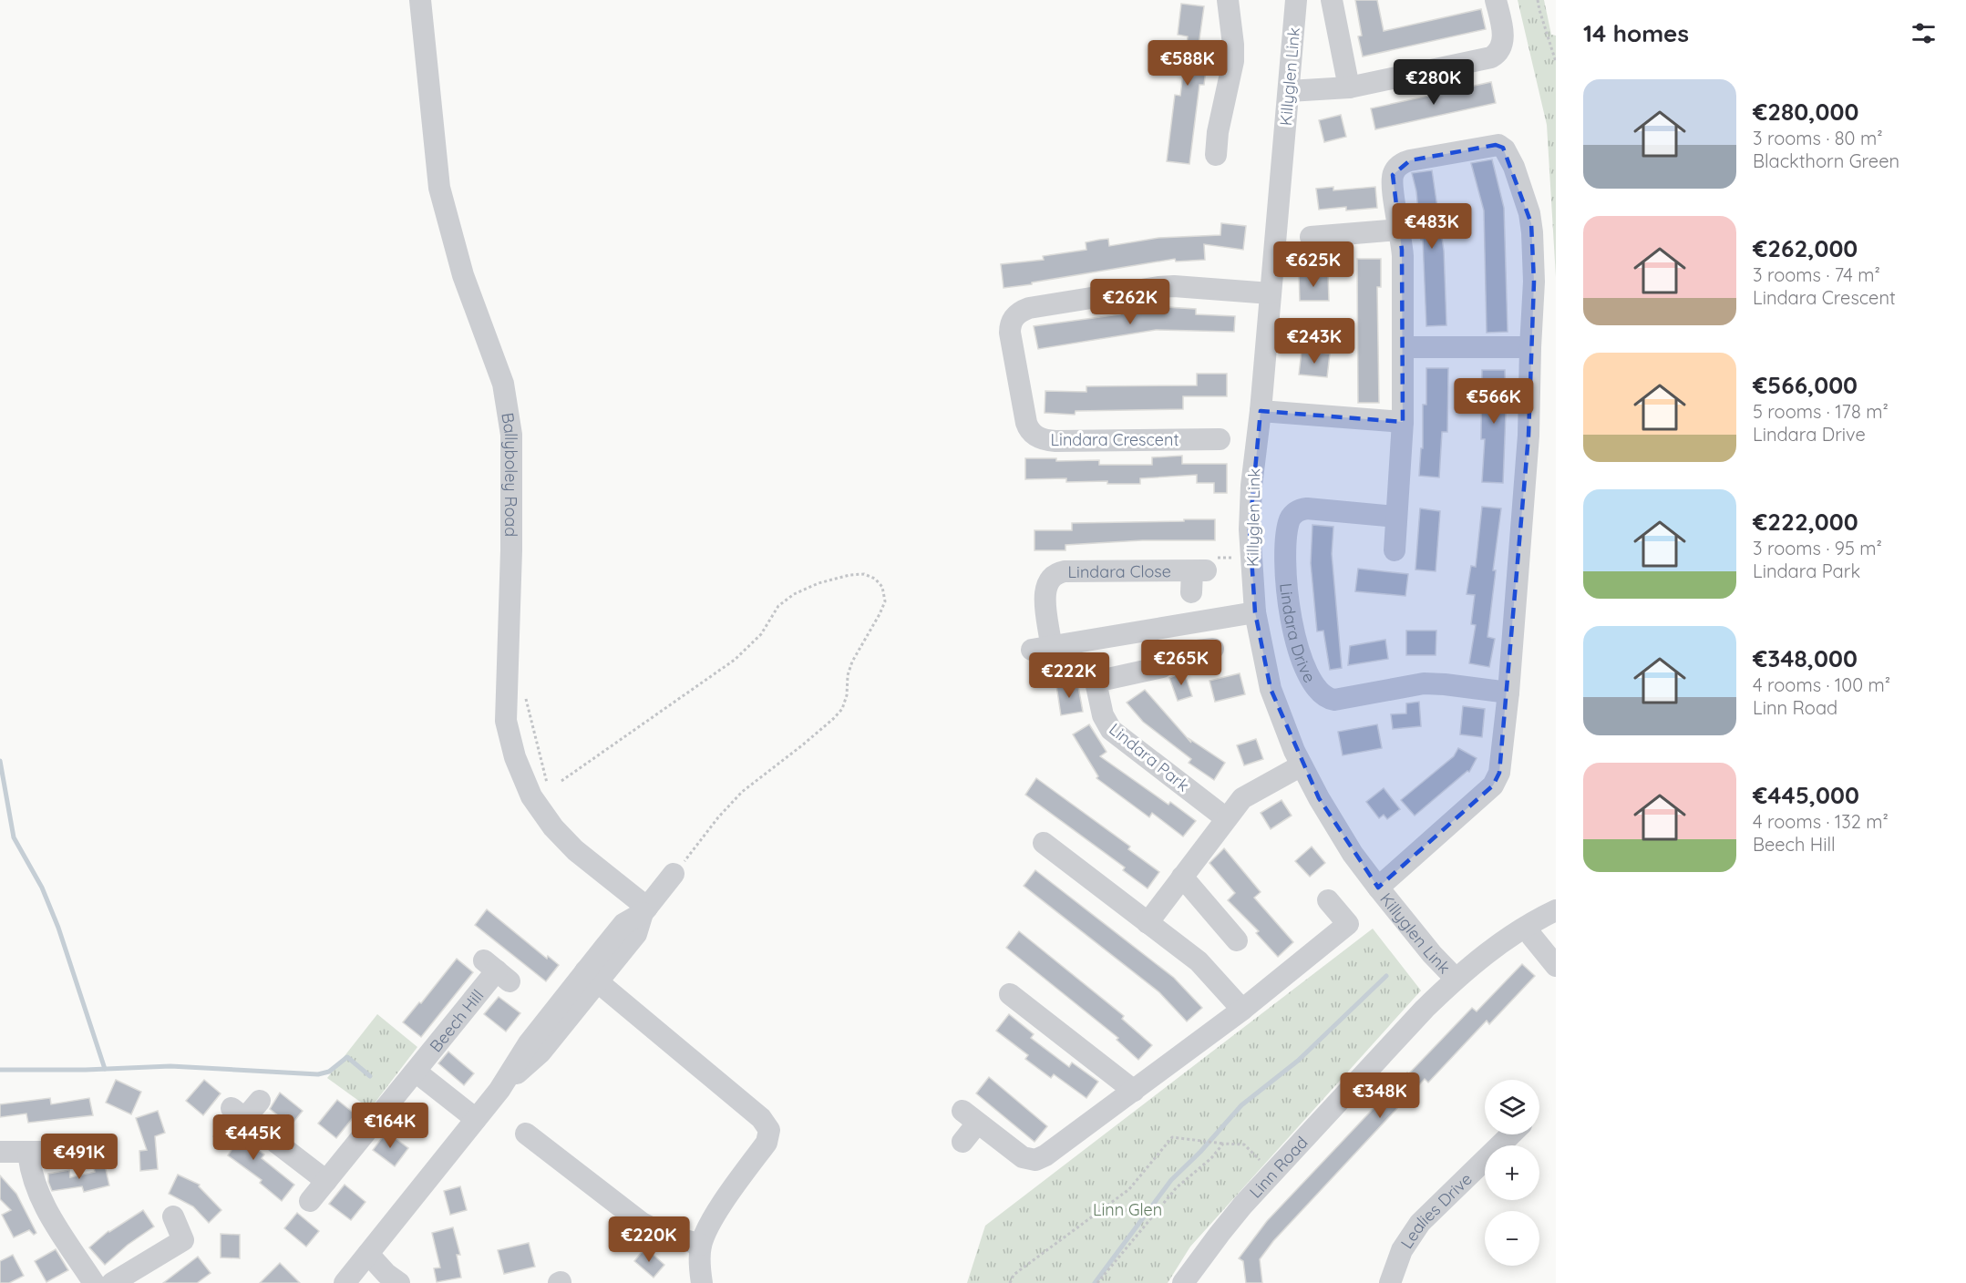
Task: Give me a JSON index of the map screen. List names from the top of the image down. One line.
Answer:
{"streets":{"street":["Killyglen Link","Lindara Crescent","Ballyboley Road","Lindara Close","Lindara Drive","Lindara Park","Beech Hill","Linn Road","Lealies Drive"]},"crossings":[["Killyglen Link","Lindara Crescent"],["Killyglen Link","Lindara Close"],["Killyglen Link","Linn Road"]],"parks":["Linn Glen"],"page":{"heading":"14 homes","price":["€588K","€280K","€483K","€625K","€262K","€243K","€566K","€265K","€222K","€348K","€164K","€445K","€491K","€220K"],"list":[{"name":"€280,000","note":"3 rooms · 80 m² · Blackthorn Green"},{"name":"€262,000","note":"3 rooms · 74 m² · Lindara Crescent"},{"name":"€566,000","note":"5 rooms · 178 m² · Lindara Drive"},{"name":"€222,000","note":"3 rooms · 95 m² · Lindara Park"},{"name":"€348,000","note":"4 rooms · 100 m² · Linn Road"},{"name":"€445,000","note":"4 rooms · 132 m² · Beech Hill"}],"map_buttons":["+","−"]}}
